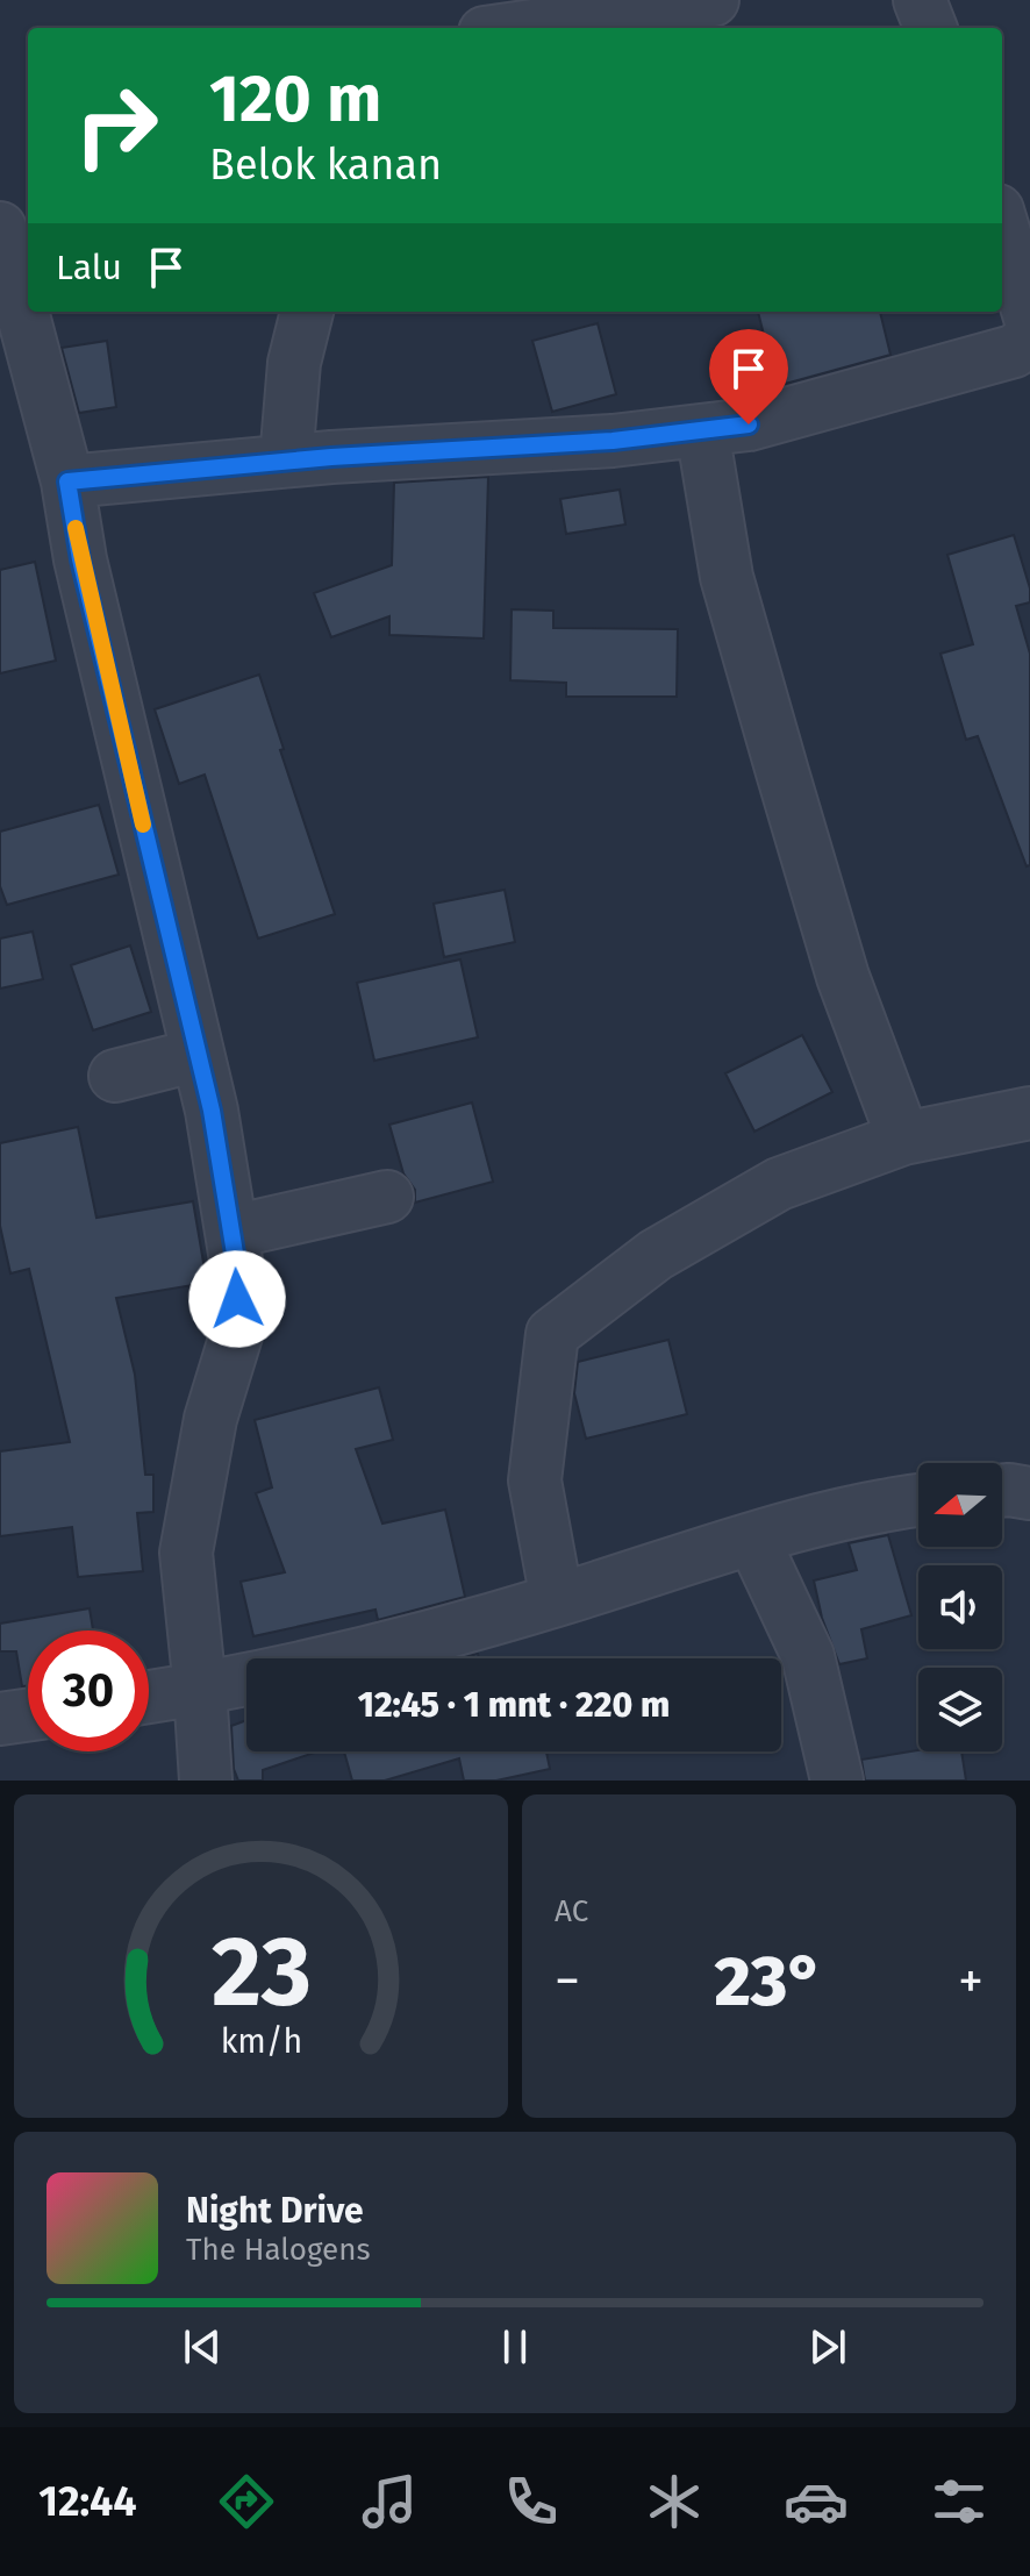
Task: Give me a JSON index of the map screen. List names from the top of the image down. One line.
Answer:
{"north":"left","page":{"turn":["120 m","Belok kanan"],"then":"Lalu","limit":"30","trip":"12:45 · 1 mnt · 220 m","tile":"AC","heat":["−","23°","+"],"song":["Night Drive","The Halogens"],"tabs":"12:44","gauge":["23","km/h"]}}
